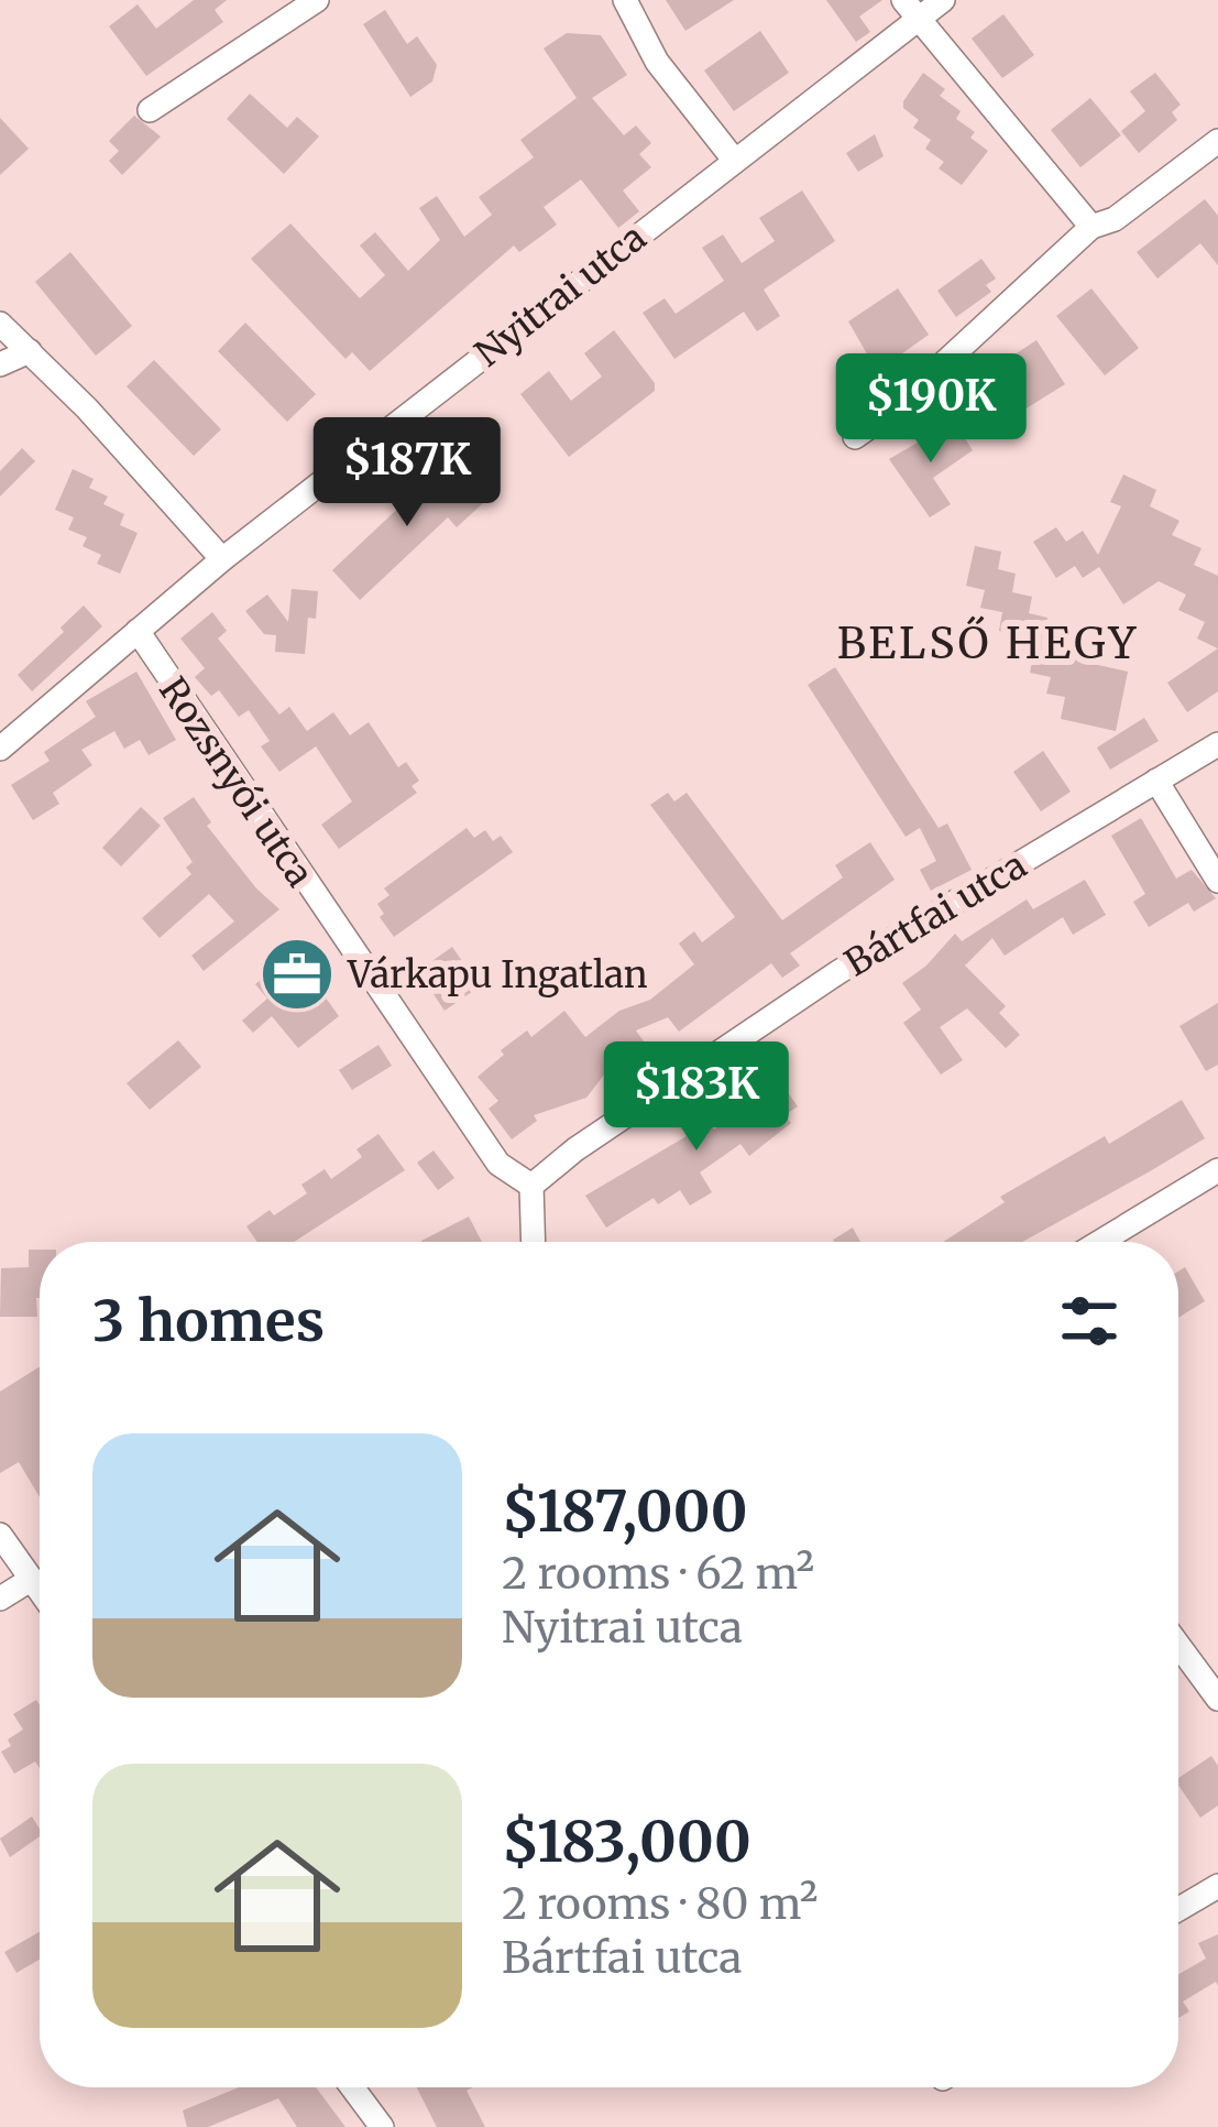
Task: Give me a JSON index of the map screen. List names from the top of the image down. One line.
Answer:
{"streets":{"street":["Nyitrai utca","Rozsnyói utca","Bártfai utca"]},"crossings":[["Nyitrai utca","Rozsnyói utca"],["Rozsnyói utca","Bártfai utca"]],"districts":["BELSŐ HEGY"],"places":{"office":["Várkapu Ingatlan"]},"page":{"price":["$190K","$187K","$183K"],"heading":"3 homes","list":[{"name":"$187,000","note":"2 rooms · 62 m² · Nyitrai utca"},{"name":"$183,000","note":"2 rooms · 80 m² · Bártfai utca"}]}}
